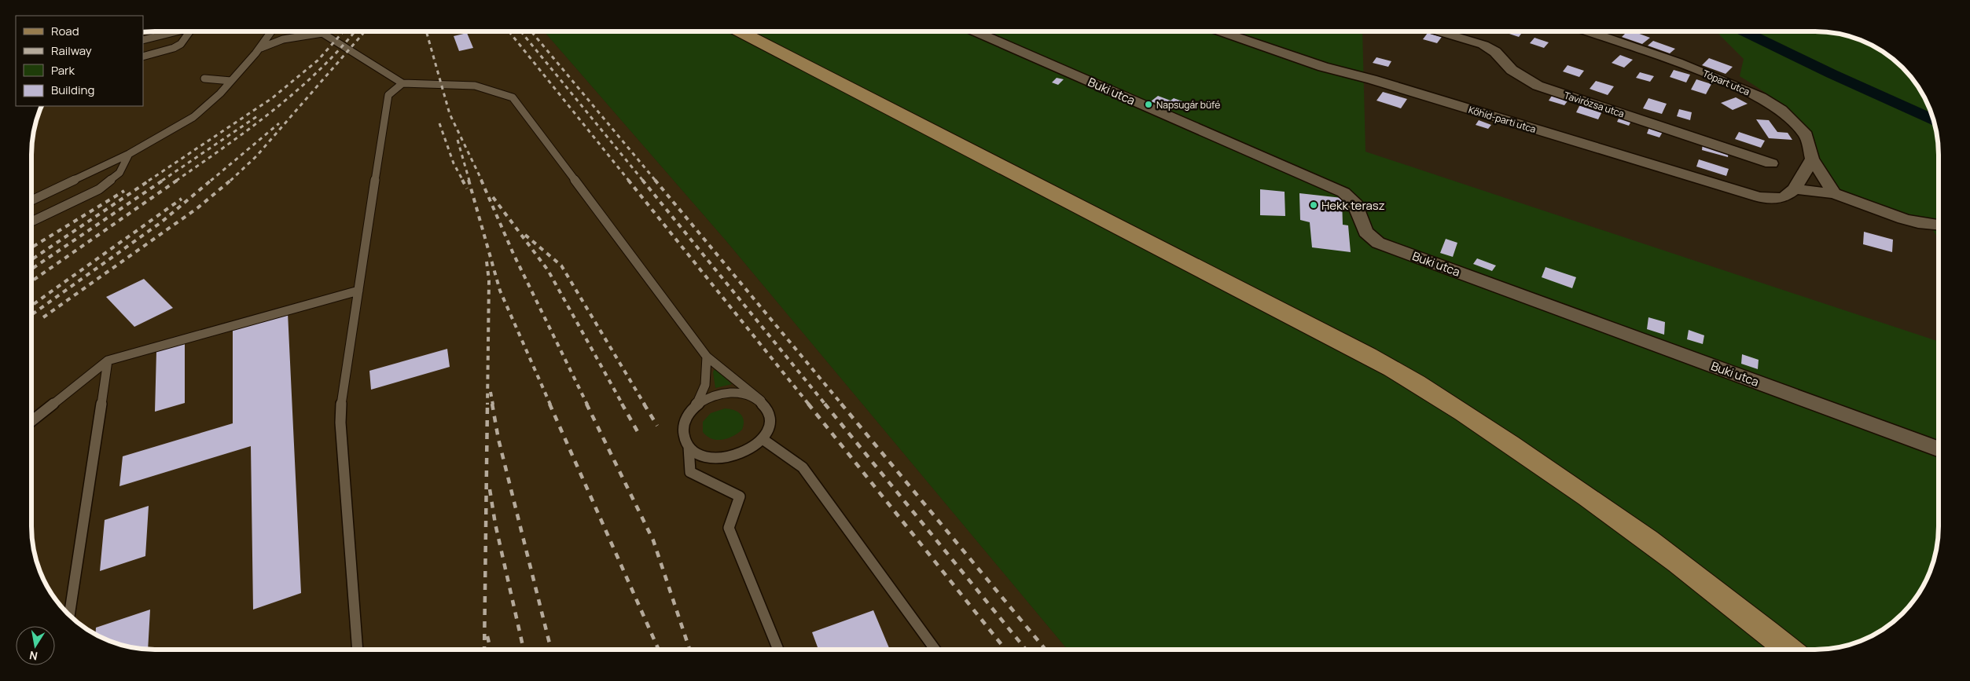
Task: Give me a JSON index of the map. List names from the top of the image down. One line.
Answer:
{"streets":{"street":["Tópart utca","Buki utca","Tavirózsa utca","Kőhíd-parti utca"]},"places":["Napsugár büfé","Hekk terasz"],"legend":["Road","Railway","Park","Building"],"north":"bottom"}
